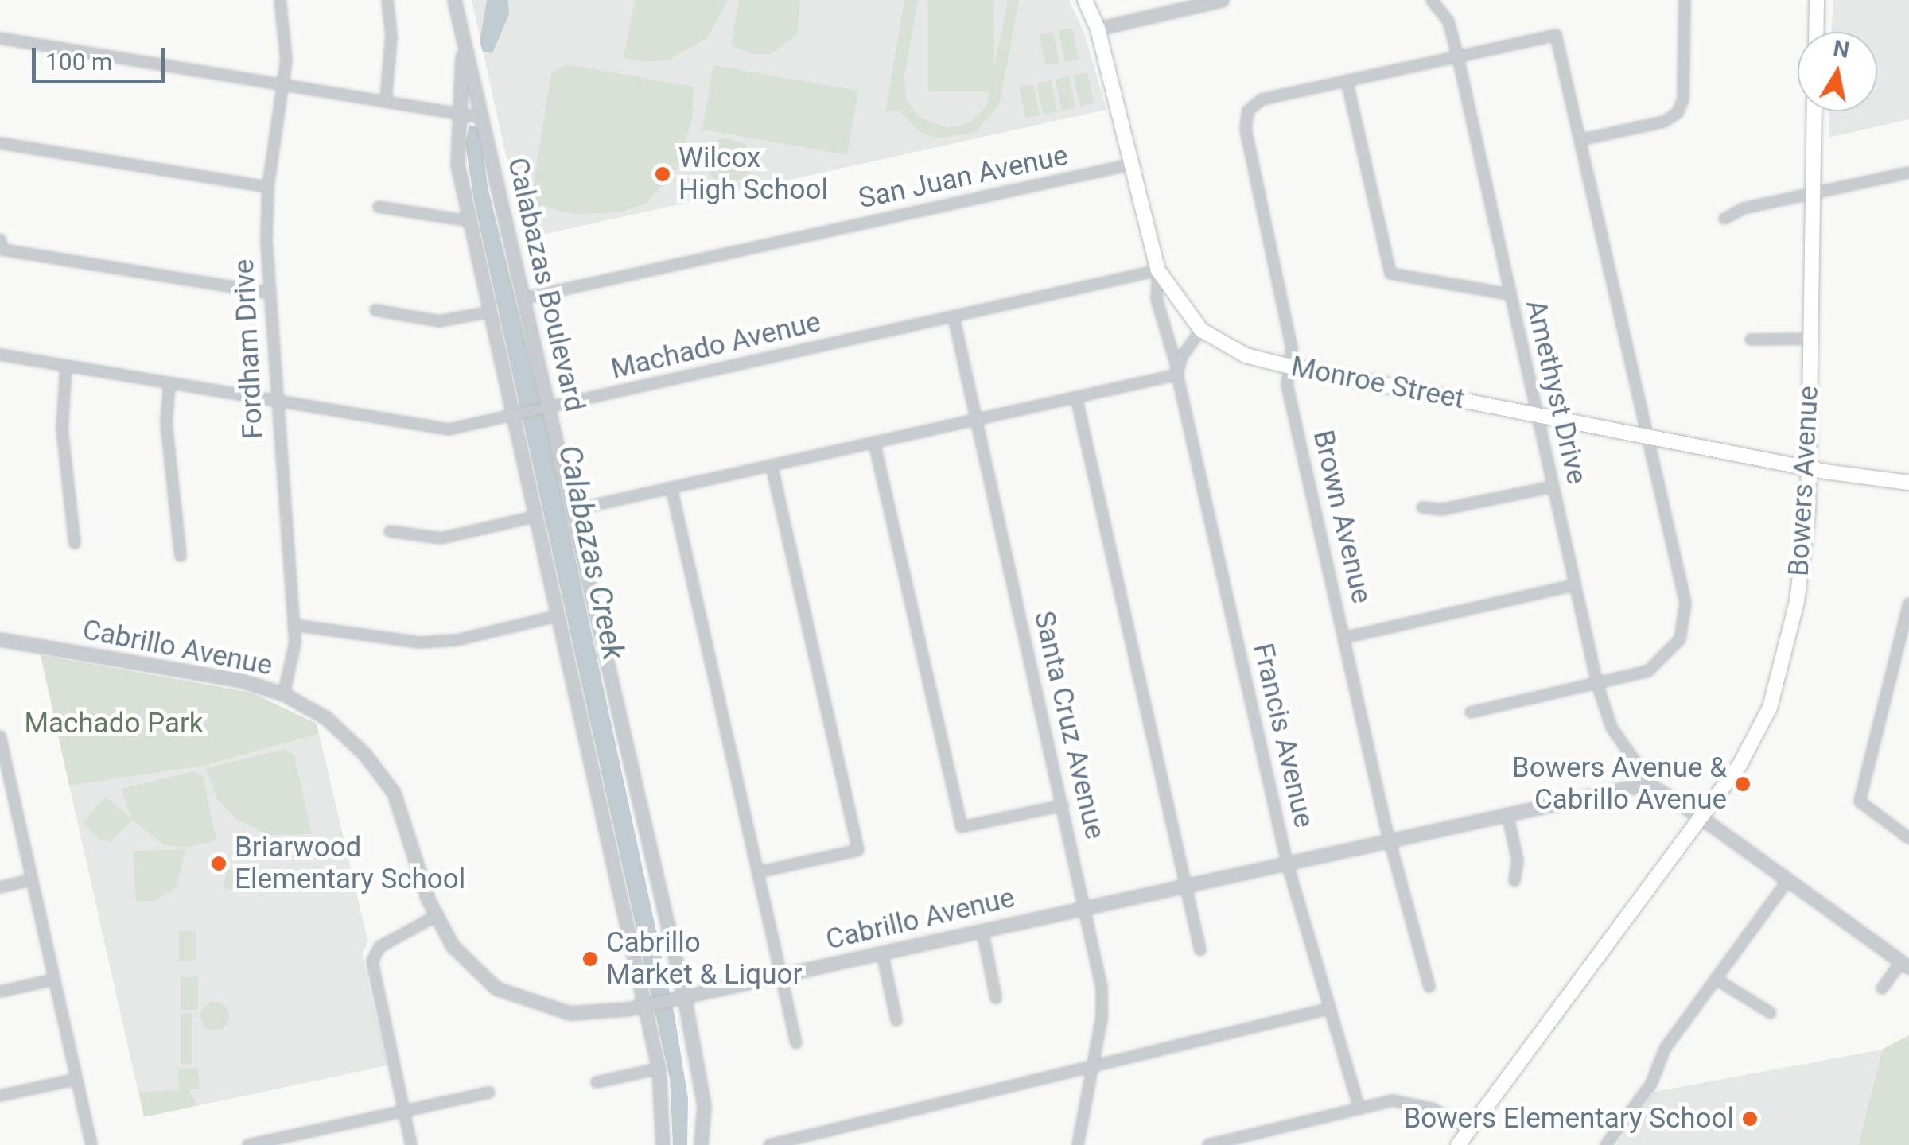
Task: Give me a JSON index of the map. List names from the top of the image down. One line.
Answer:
{"streets":{"main road":["Monroe Street","Bowers Avenue"],"street":["San Juan Avenue","Calabazas Boulevard","Machado Avenue","Fordham Drive","Amethyst Drive","Brown Avenue","Cabrillo Avenue","Santa Cruz Avenue","Francis Avenue"]},"crossings":[["San Juan Avenue","Calabazas Boulevard"],["San Juan Avenue","Monroe Street"],["Calabazas Boulevard","Machado Avenue"],["Calabazas Boulevard","Cabrillo Avenue"],["Machado Avenue","Fordham Drive"],["Machado Avenue","Monroe Street"],["Machado Avenue","Santa Cruz Avenue"],["Machado Avenue","Francis Avenue"],["Fordham Drive","Cabrillo Avenue"],["Monroe Street","Amethyst Drive"],["Monroe Street","Bowers Avenue"],["Monroe Street","Brown Avenue"],["Monroe Street","Francis Avenue"],["Amethyst Drive","Cabrillo Avenue"],["Brown Avenue","Cabrillo Avenue"],["Cabrillo Avenue","Santa Cruz Avenue"],["Cabrillo Avenue","Francis Avenue"]],"water":["Calabazas Creek"],"parks":["Machado Park"],"places":["Wilcox High School","Bowers Avenue & Cabrillo Avenue","Briarwood Elementary School","Cabrillo Market & Liquor","Bowers Elementary School"],"scale_bar":"100 m","north":"top"}
